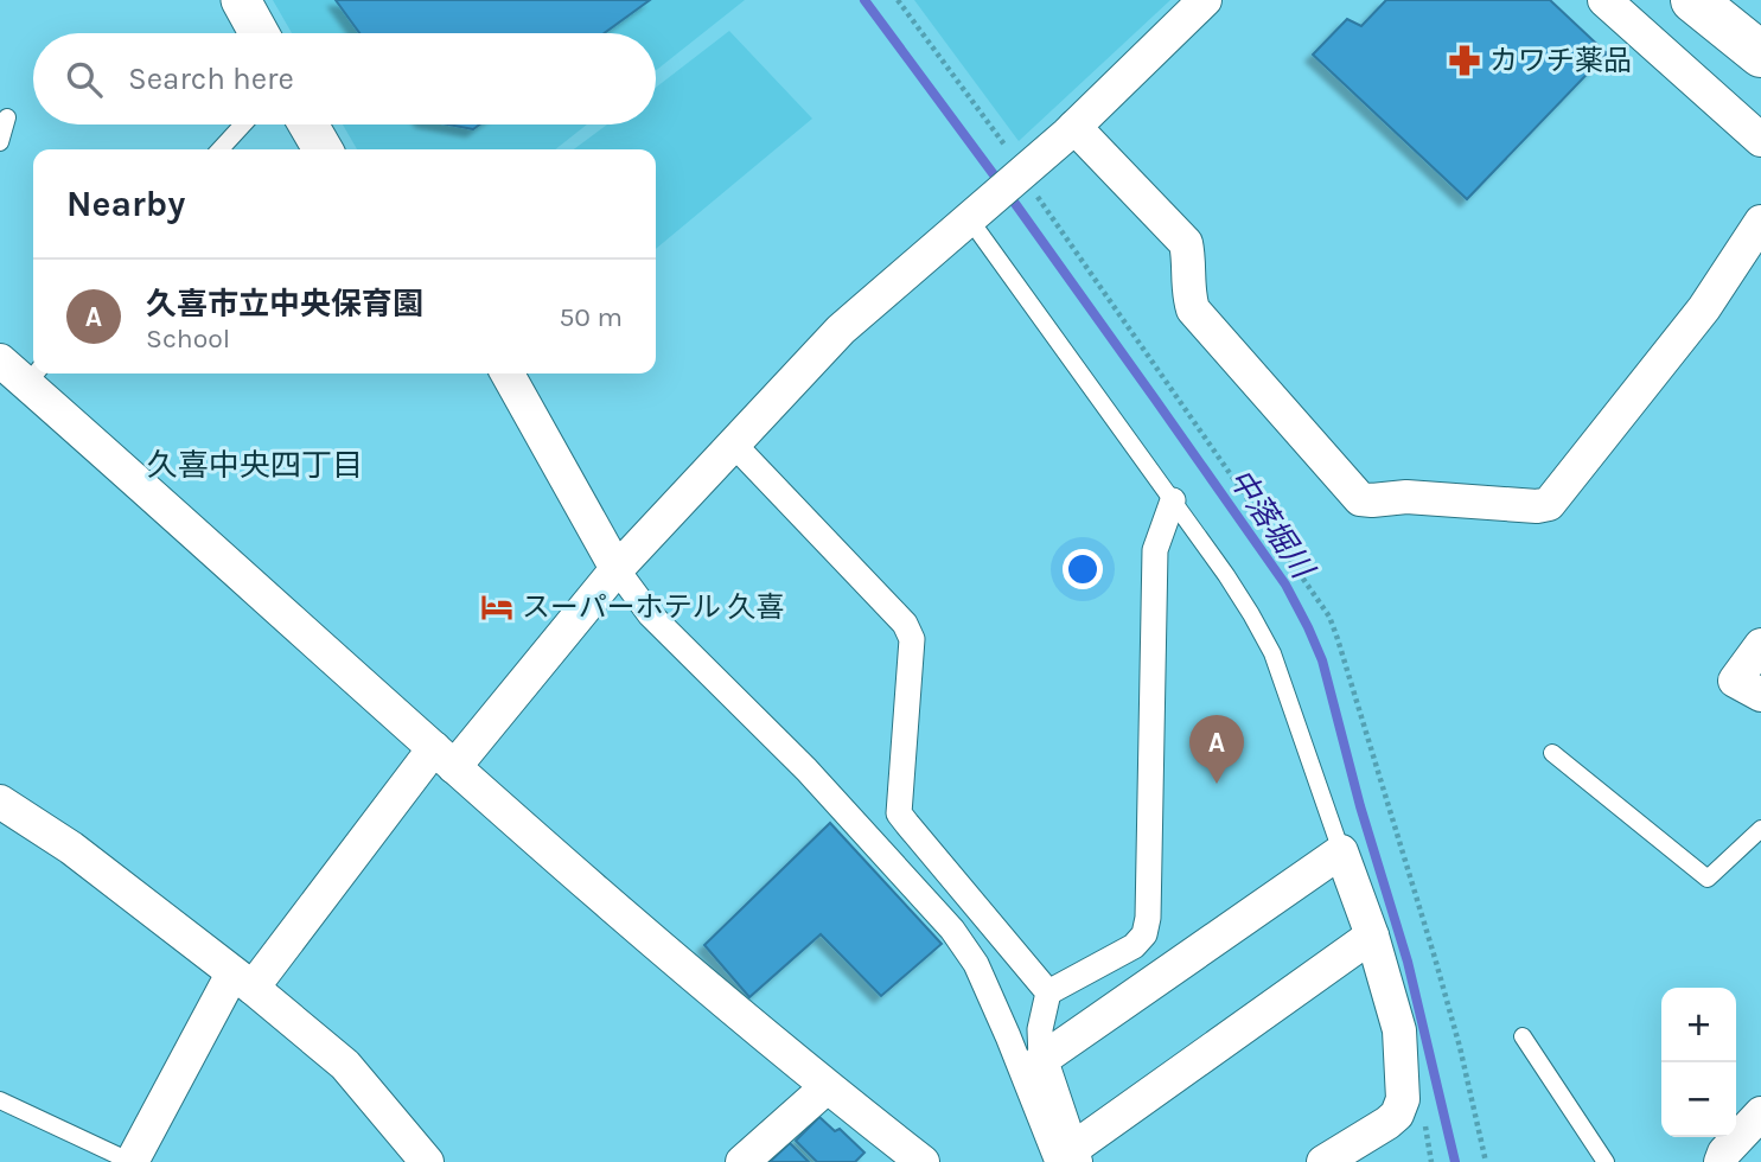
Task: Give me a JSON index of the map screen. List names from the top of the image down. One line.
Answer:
{"districts":["久喜中央四丁目"],"water":["中落堀川"],"places":{"pharmacy":["カワチ薬品"],"hotel":["スーパーホテル 久喜"]},"page":{"search":"Search here","heading":"Nearby","list":[{"mark":"A","name":"久喜市立中央保育園","note":"School","value":"50 m"}],"pins":"A","map_buttons":["+","−"]}}
